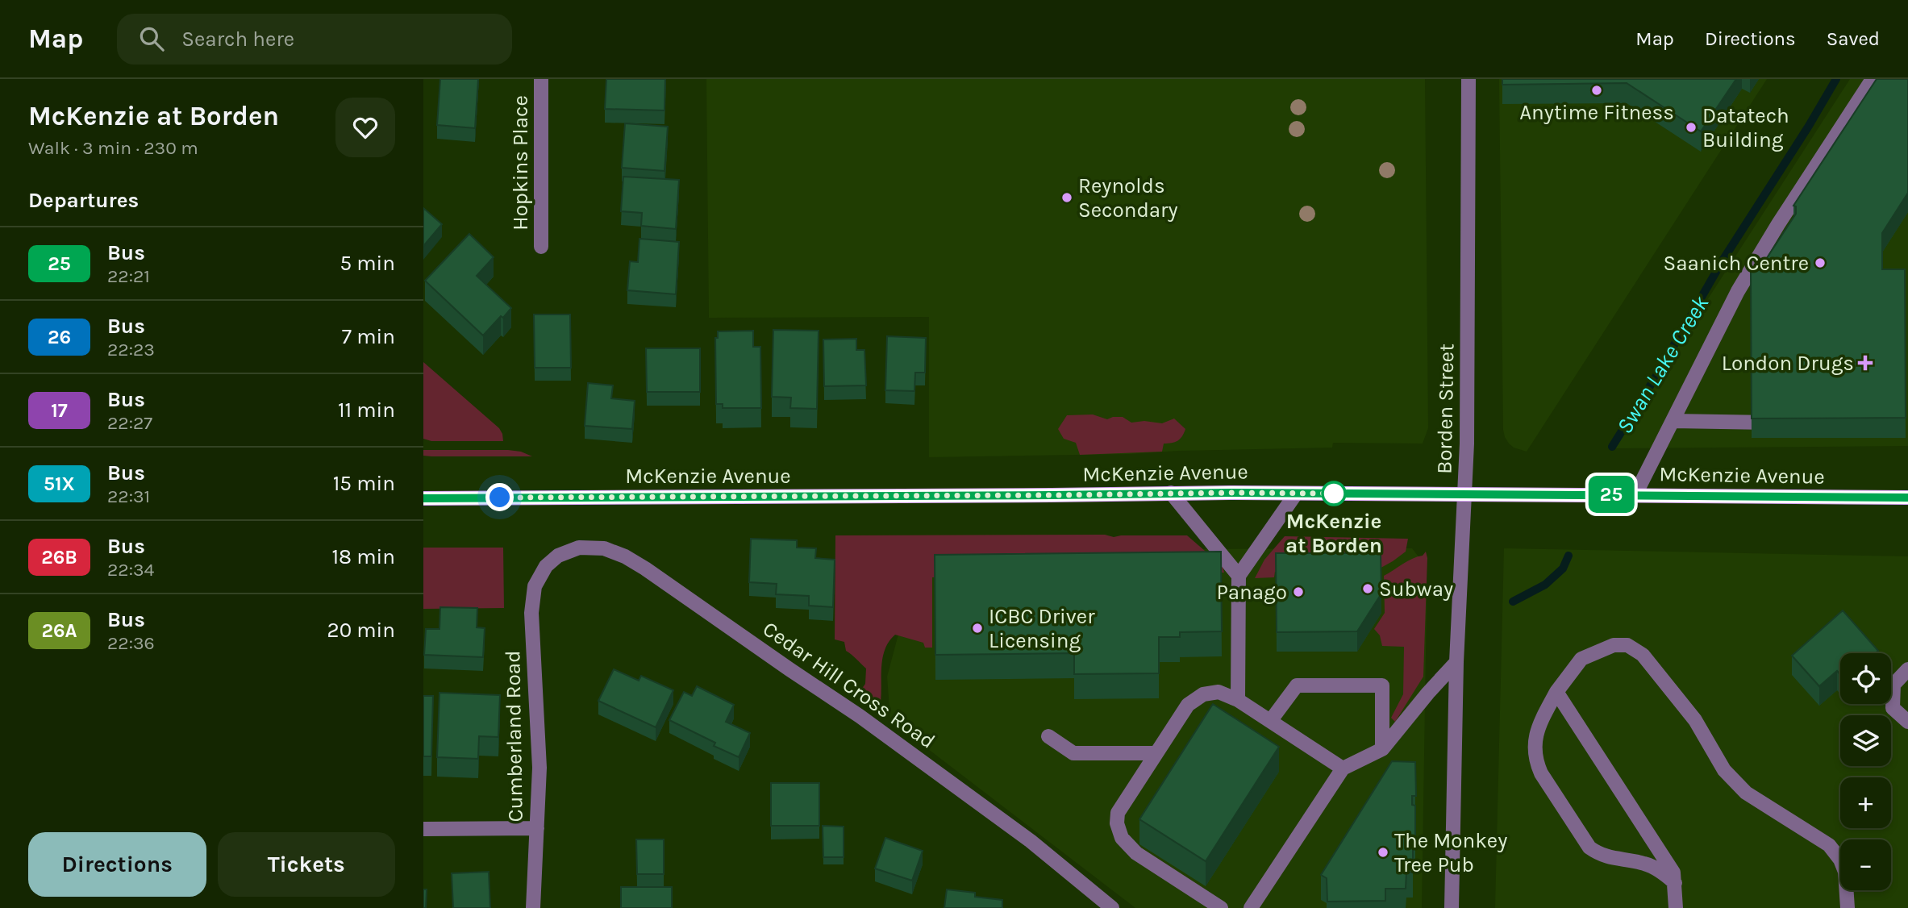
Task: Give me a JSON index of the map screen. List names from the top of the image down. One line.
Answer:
{"streets":{"main road":["McKenzie Avenue"],"street":["Hopkins Place","Borden Street","Cedar Hill Cross Road","Cumberland Road"]},"crossings":[["Borden Street","McKenzie Avenue"],["Cedar Hill Cross Road","Cumberland Road"]],"water":["Swan Lake Creek"],"places":{"other":["Anytime Fitness","Datatech Building","Reynolds Secondary","Saanich Centre","McKenzie at Borden","Subway","Panago","ICBC Driver Licensing","The Monkey Tree Pub"],"health":["London Drugs"]},"lines":["bus line 25"],"page":{"header":"Map","search":"Search here","nav":["Map","Directions","Saved"],"heading":[["McKenzie at Borden","Walk · 3 min · 230 m"],"Departures"],"on_map":"25","list":[{"mark":"25","name":"Bus","note":"22:21","value":"5 min"},{"mark":"26","name":"Bus","note":"22:23","value":"7 min"},{"mark":"17","name":"Bus","note":"22:27","value":"11 min"},{"mark":"51X","name":"Bus","note":"22:31","value":"15 min"},{"mark":"26B","name":"Bus","note":"22:34","value":"18 min"},{"mark":"26A","name":"Bus","note":"22:36","value":"20 min"}],"map_buttons":["+","−"],"buttons":["Directions","Tickets"]}}
